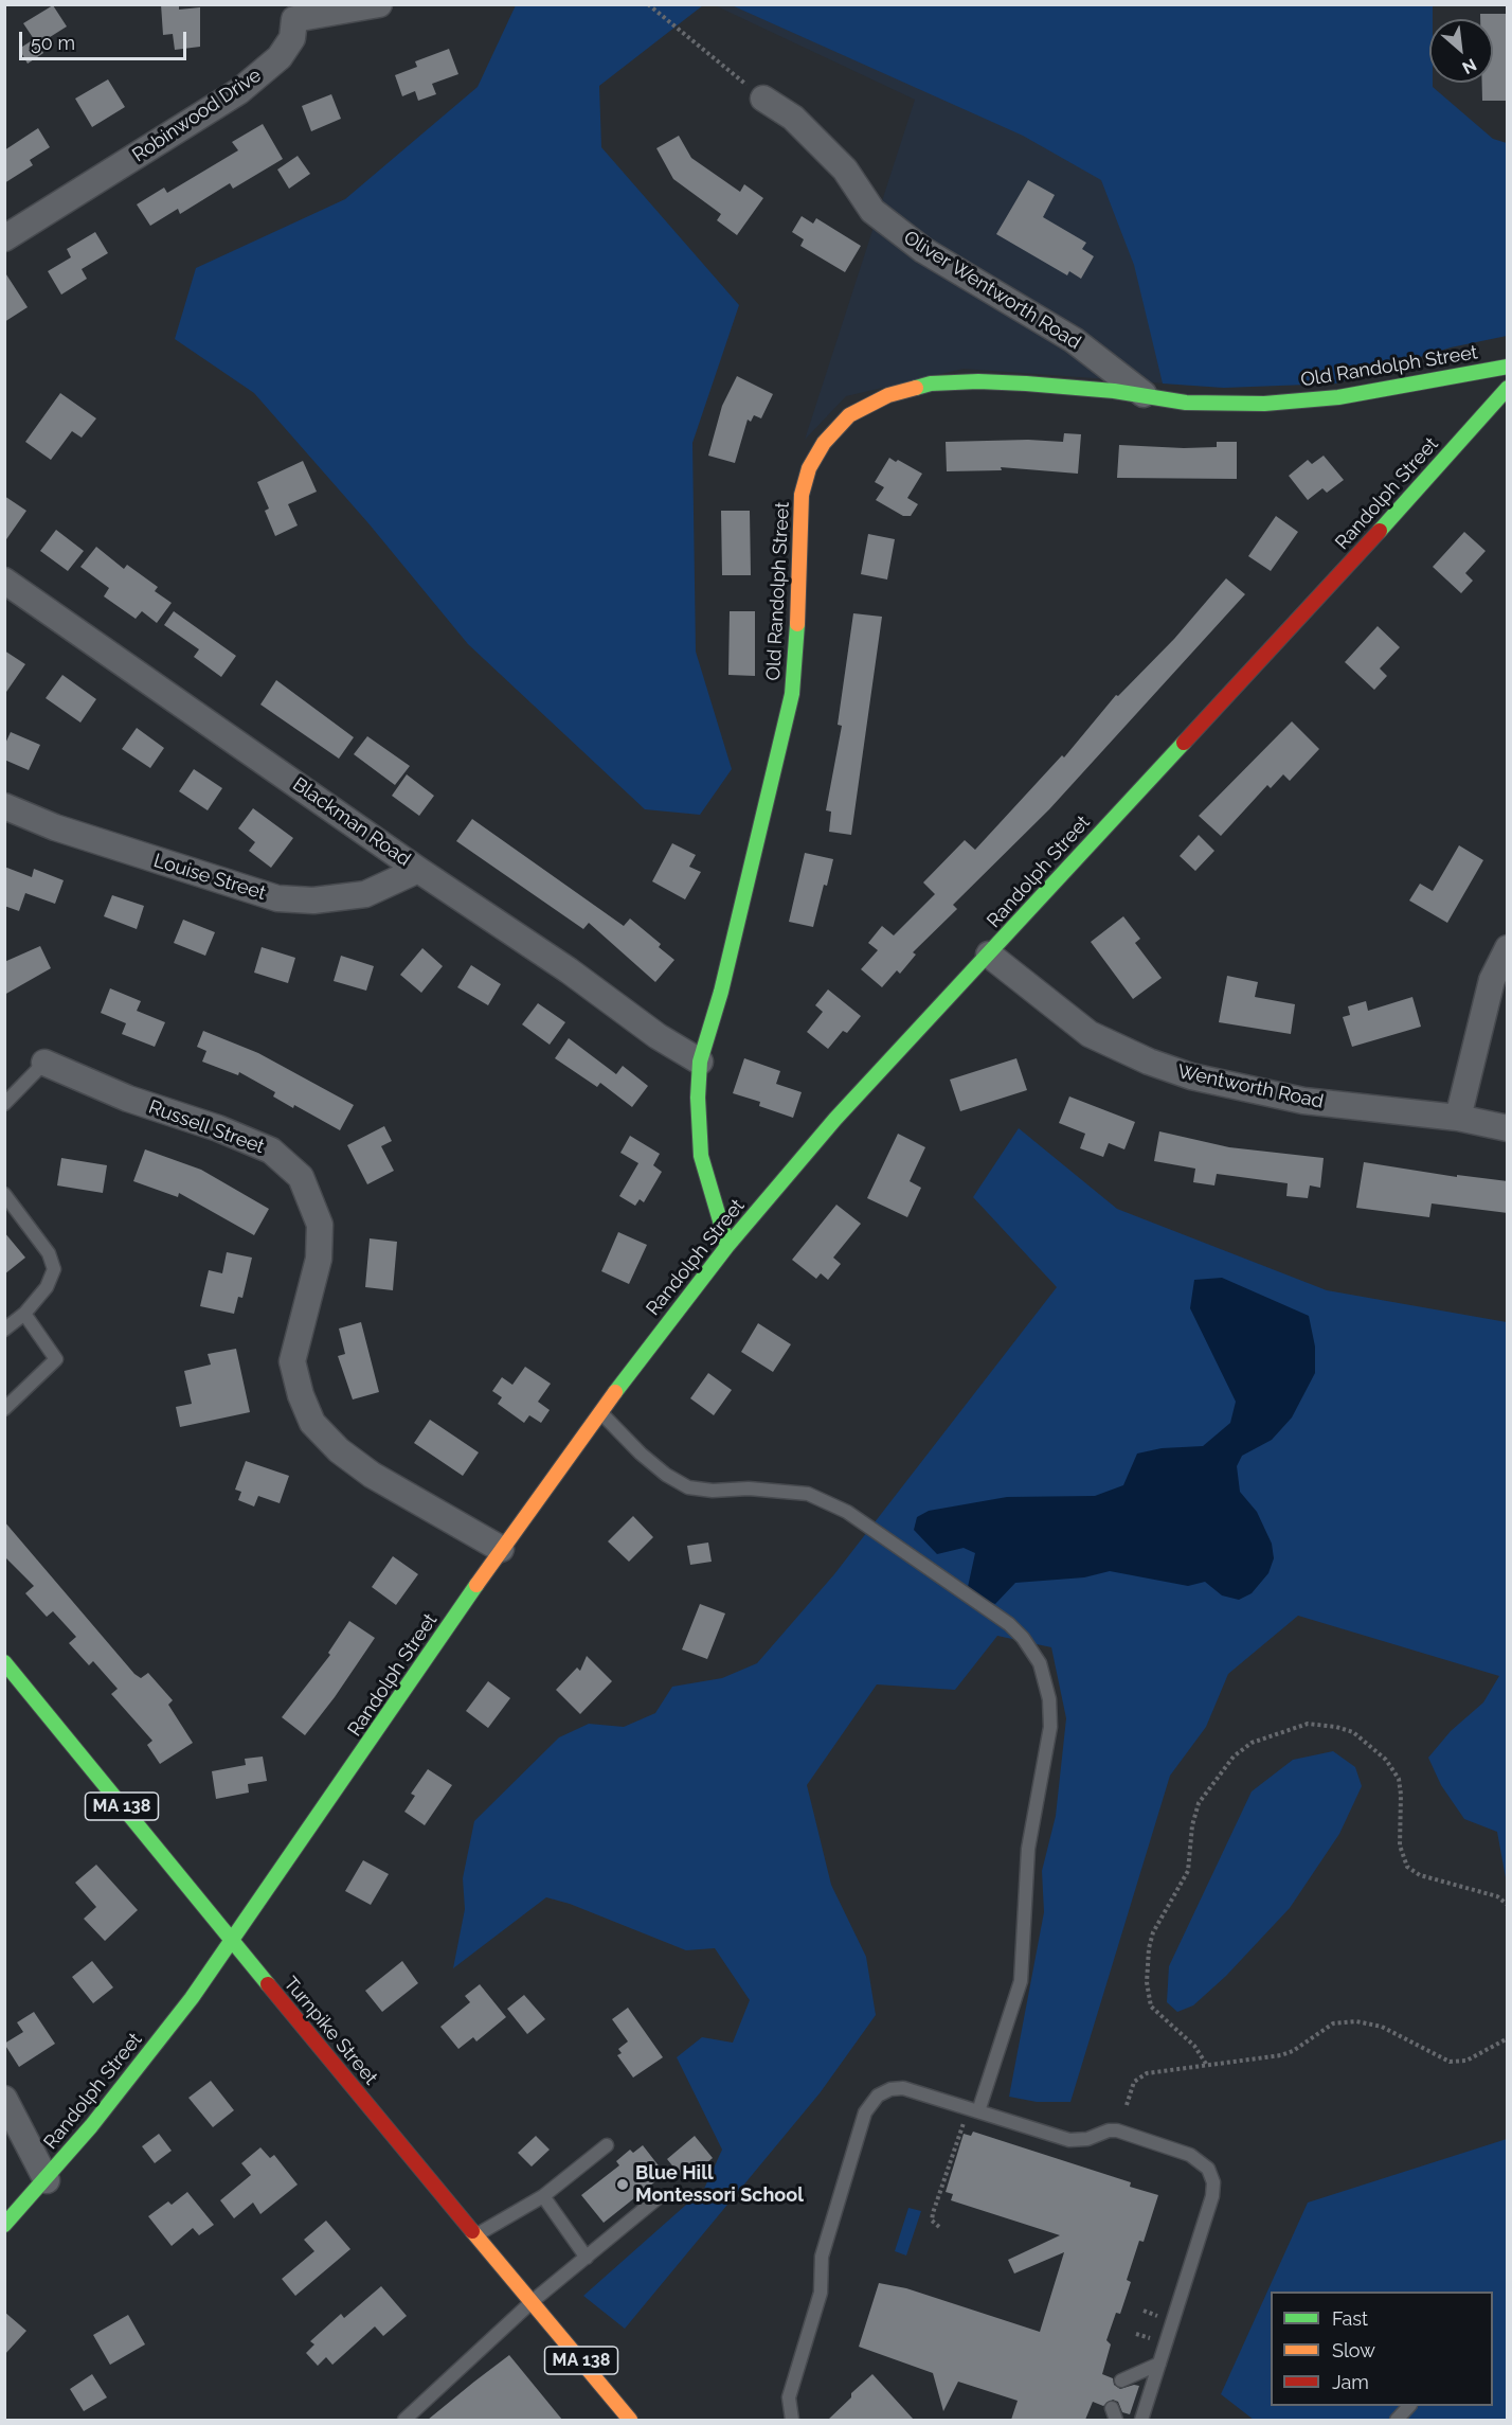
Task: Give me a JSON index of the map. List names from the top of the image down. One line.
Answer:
{"streets":{"main road":["Old Randolph Street","Randolph Street","MA 138","Turnpike Street"],"street":["Robinwood Drive","Oliver Wentworth Road","Blackman Road","Louise Street","Wentworth Road","Russell Street"]},"crossings":[["Oliver Wentworth Road","Old Randolph Street"],["Old Randolph Street","Randolph Street"],["Old Randolph Street","Blackman Road"],["Randolph Street","Wentworth Road"],["Randolph Street","Russell Street"],["Randolph Street","Turnpike Street"],["Blackman Road","Louise Street"]],"places":["Blue Hill Montessori School"],"legend":["Fast","Slow","Jam"],"scale_bar":"50 m","north":"bottom right"}
